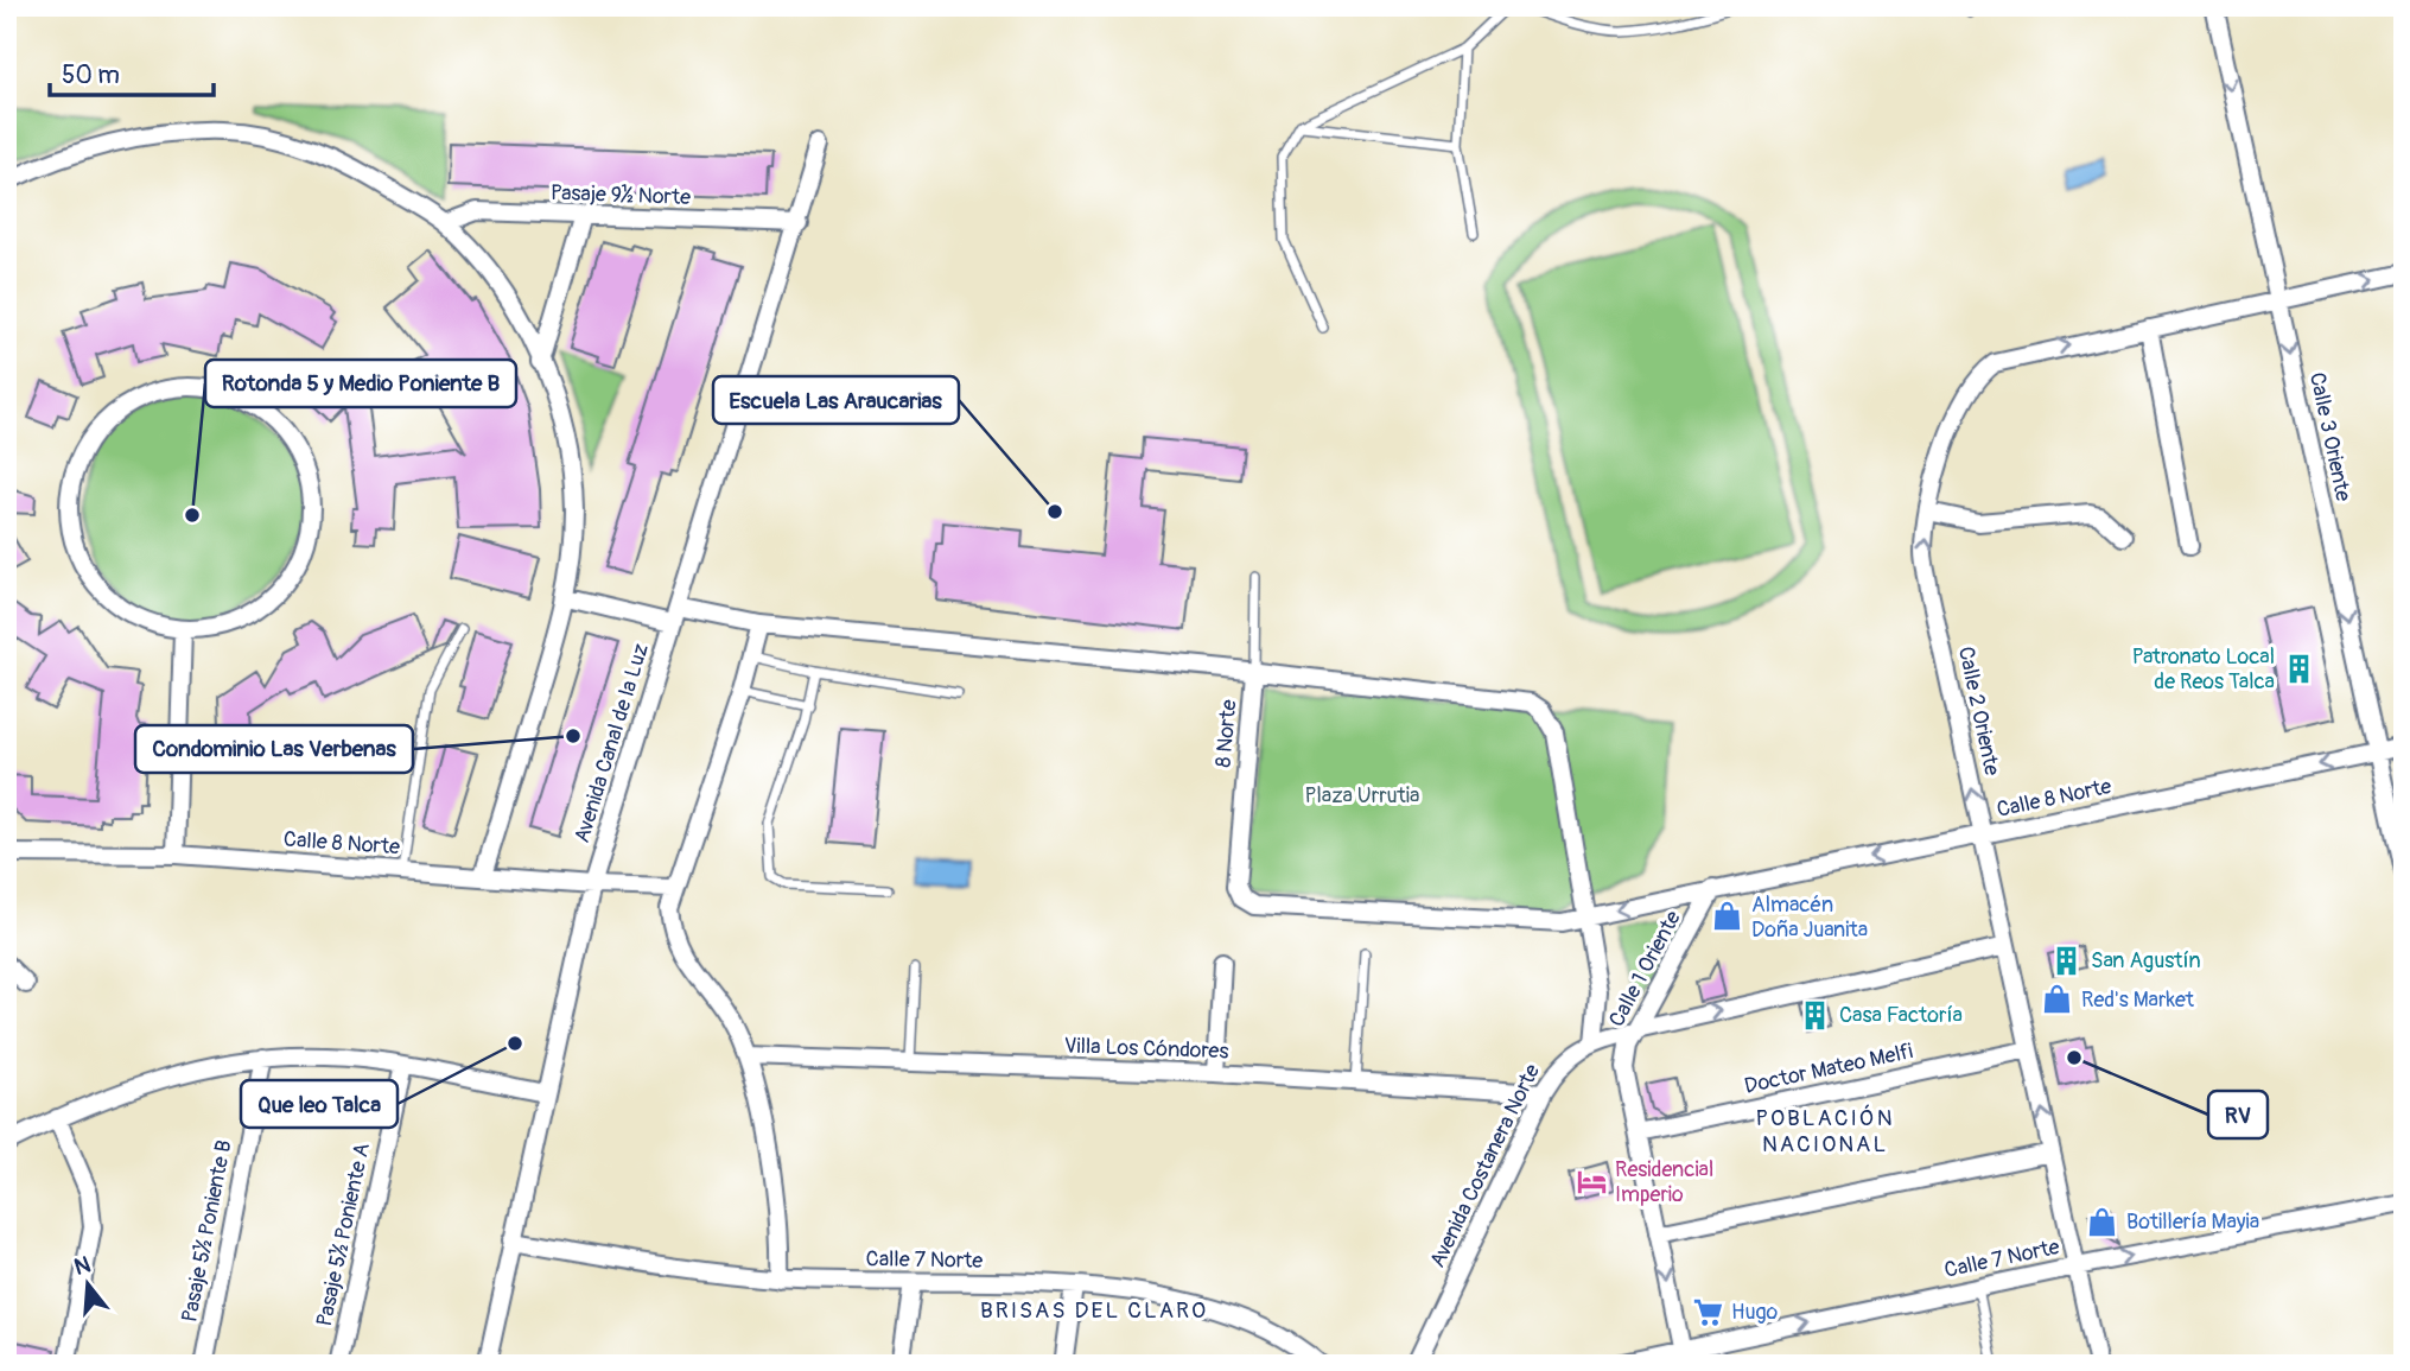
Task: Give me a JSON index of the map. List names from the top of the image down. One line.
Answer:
{"streets":{"street":["Pasaje 9½ Norte","Calle 3 Oriente","Calle 2 Oriente","8 Norte","Avenida Canal de la Luz","Calle 8 Norte","Calle 1 Oriente","Villa Los Cóndores","Doctor Mateo Melfi","Avenida Costanera Norte","Pasaje 5½ Poniente B","Pasaje 5½ Poniente A","Calle 7 Norte"]},"crossings":[["Pasaje 9½ Norte","Avenida Canal de la Luz"],["Calle 3 Oriente","Calle 2 Oriente"],["Calle 3 Oriente","Calle 8 Norte"],["Calle 2 Oriente","Calle 8 Norte"],["Calle 2 Oriente","Doctor Mateo Melfi"],["Calle 2 Oriente","Avenida Costanera Norte"],["Calle 2 Oriente","Calle 7 Norte"],["8 Norte","Avenida Canal de la Luz"],["8 Norte","Calle 8 Norte"],["8 Norte","Calle 1 Oriente"],["Avenida Canal de la Luz","Calle 8 Norte"],["Avenida Canal de la Luz","Calle 7 Norte"],["Calle 8 Norte","Calle 1 Oriente"],["Calle 1 Oriente","Doctor Mateo Melfi"],["Calle 1 Oriente","Avenida Costanera Norte"],["Calle 1 Oriente","Calle 7 Norte"],["Villa Los Cóndores","Avenida Costanera Norte"]],"one_way":["Calle 3 Oriente","Calle 8 Norte","Avenida Costanera Norte"],"districts":["POBLACIÓN NACIONAL","BRISAS DEL CLARO"],"parks":["Plaza Urrutia"],"places":{"other":["Escuela Las Araucarias","Rotonda 5 y Medio Poniente B","Condominio Las Verbenas","Que leo Talca","RV"],"building":["Patronato Local de Reos Talca","San Agustín","Casa Factoría"],"shop":["Almacén Doña Juanita","Red's Market","Botillería Mayia"],"hotel":["Residencial Imperio"],"supermarket":["Hugo"]},"scale_bar":"50 m","north":"top"}
